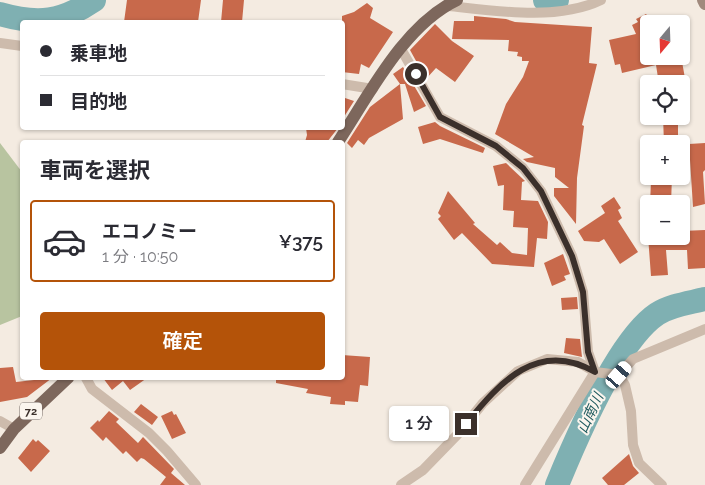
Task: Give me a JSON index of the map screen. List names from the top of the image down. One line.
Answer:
{"streets":{"main road":["72"]},"water":["山南川"],"north":"bottom","page":{"map_buttons":["+","−"],"banner":["乗車地","目的地"],"heading":"車両を選択","list":[{"name":"エコノミー","note":"1 分 · 10:50","value":"¥375"}],"buttons":"確定","bubble":"1 分"}}
